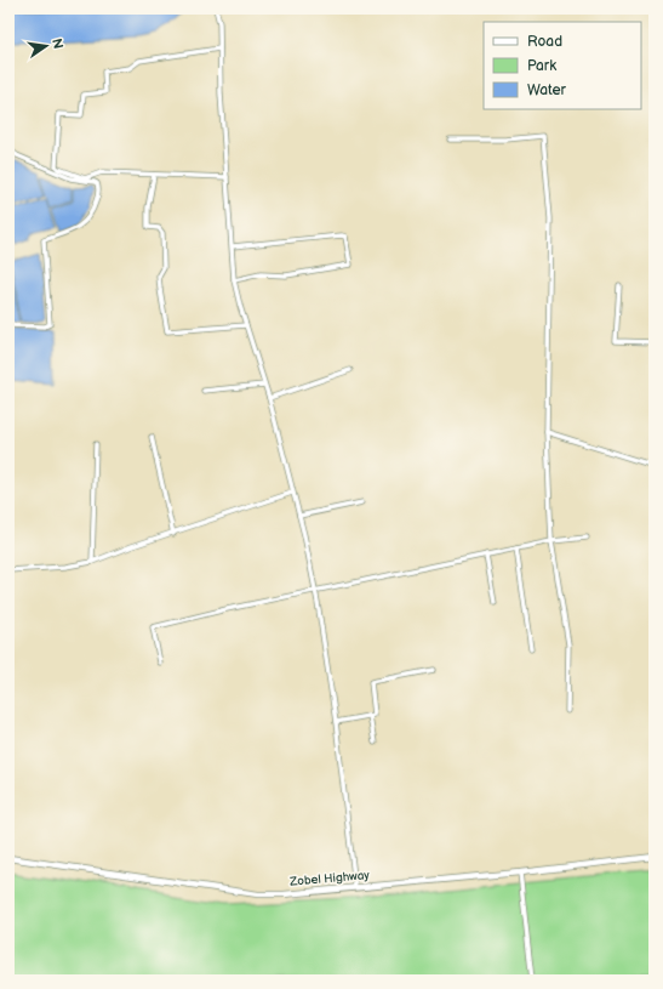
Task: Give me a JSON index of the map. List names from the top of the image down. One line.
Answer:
{"streets":{"main road":["Zobel Highway"]},"legend":["Road","Park","Water"],"north":"right"}
